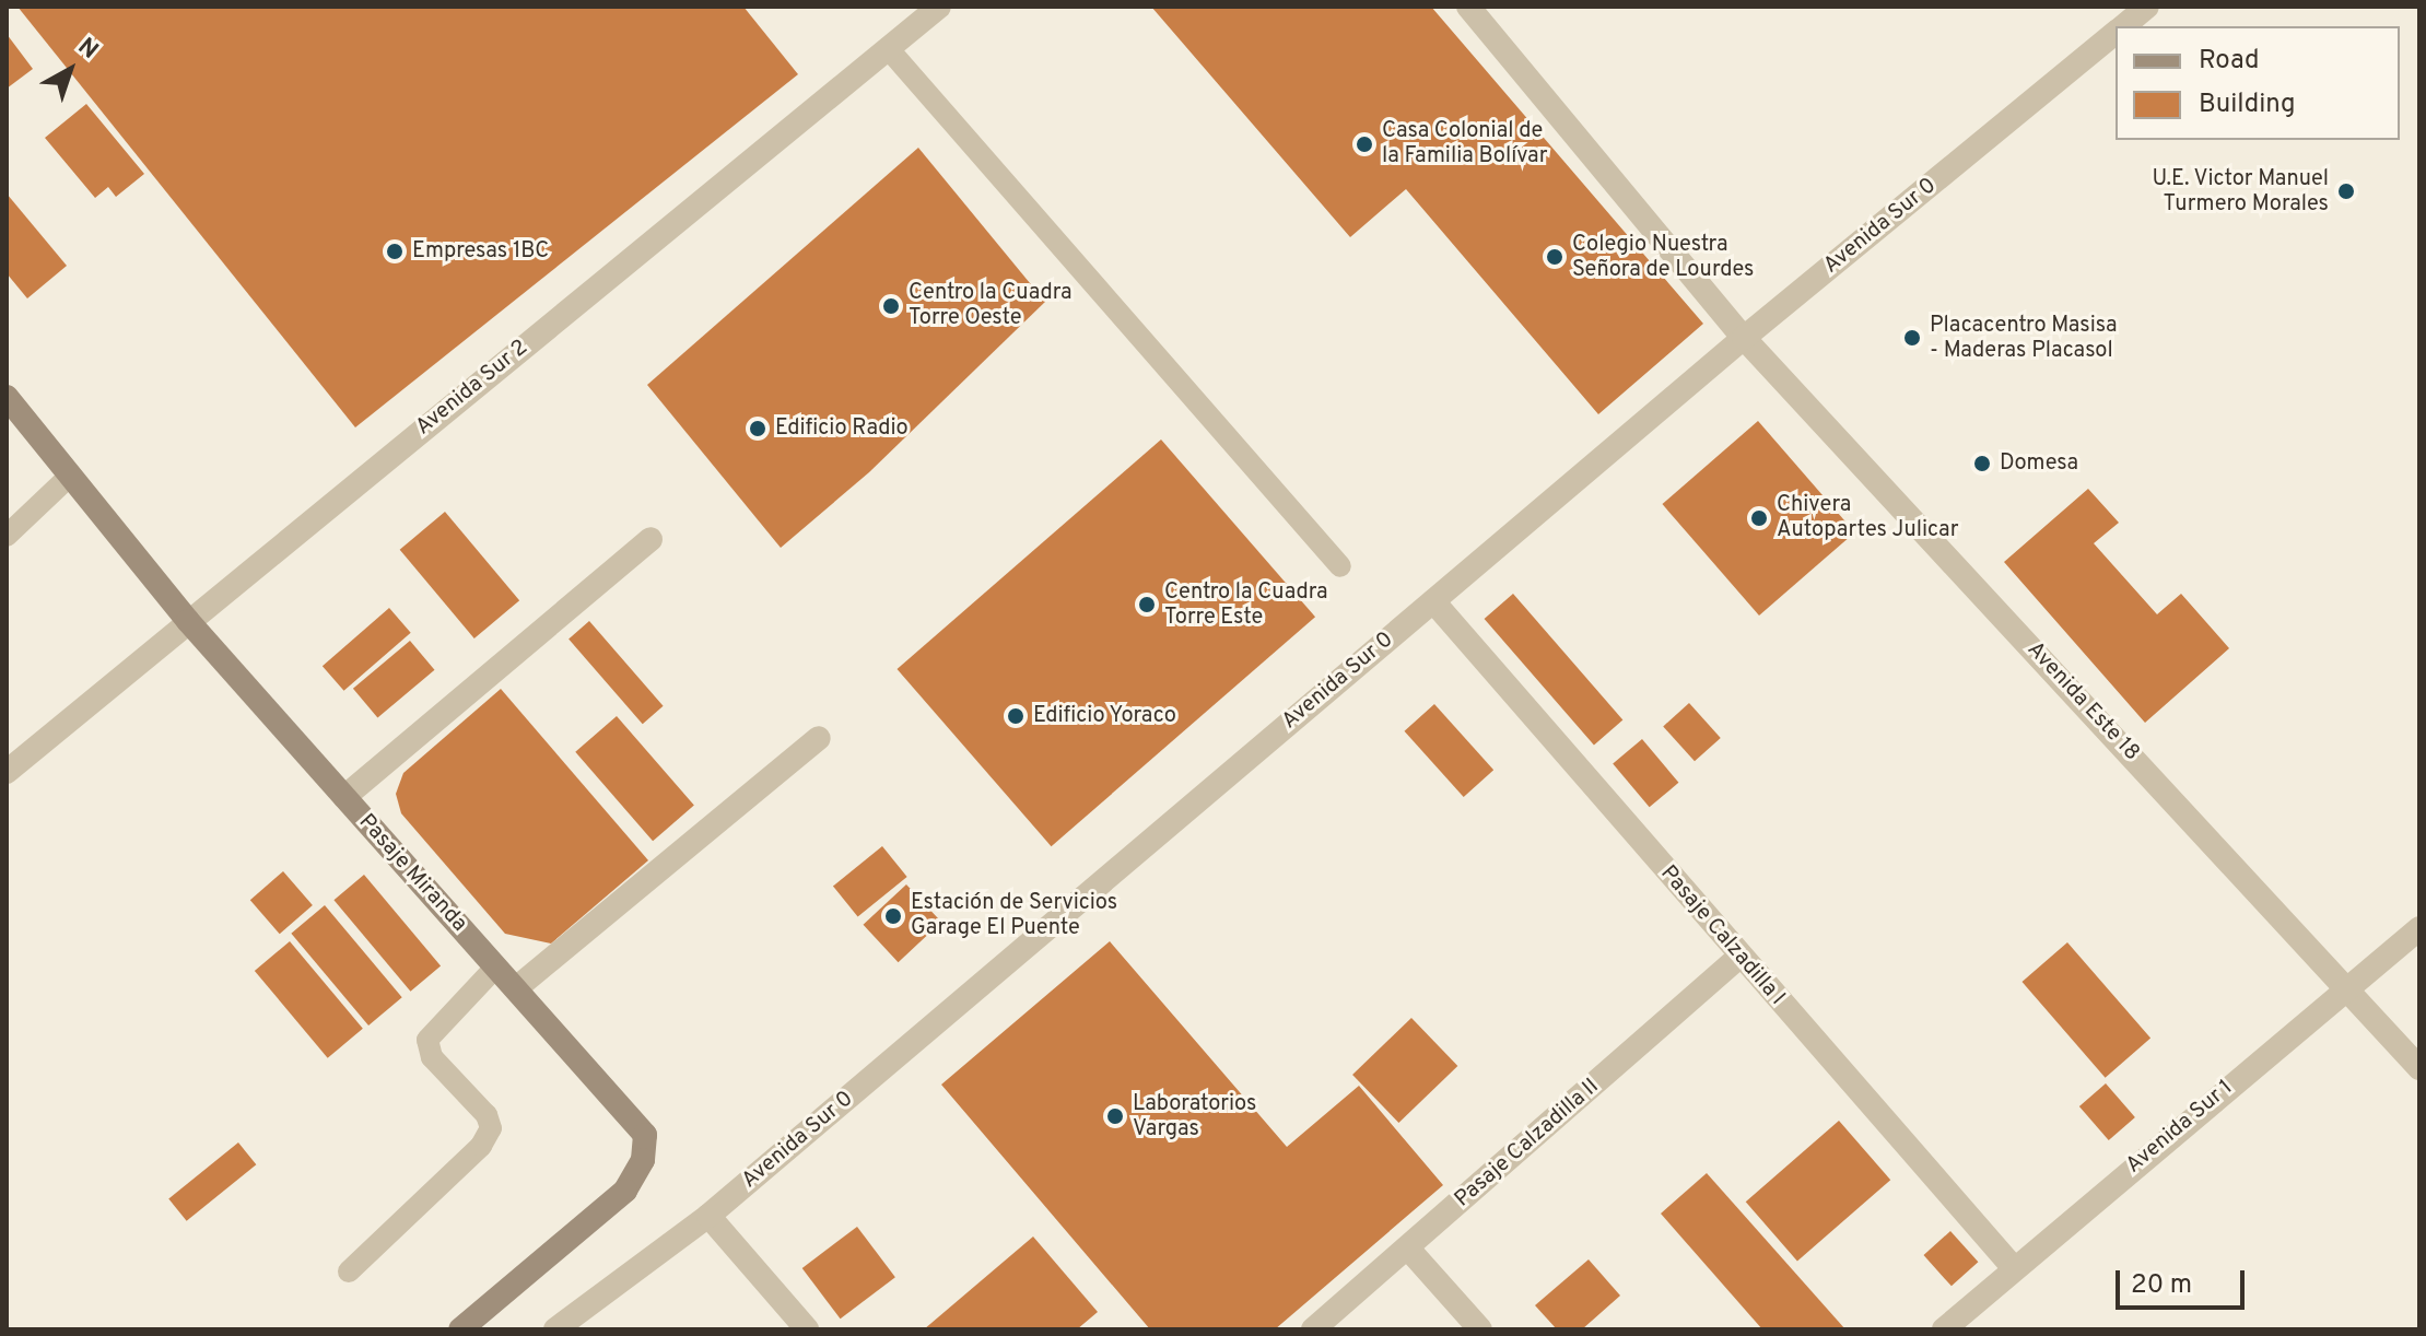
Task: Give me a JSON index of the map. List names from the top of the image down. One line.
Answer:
{"streets":{"main road":["Pasaje Miranda"],"street":["Avenida Sur 0","Avenida Sur 2","Avenida Este 18","Pasaje Calzadilla I","Avenida Sur 1","Pasaje Calzadilla II"]},"crossings":[["Avenida Sur 0","Avenida Este 18"],["Avenida Sur 0","Pasaje Calzadilla I"],["Avenida Sur 2","Pasaje Miranda"],["Avenida Este 18","Avenida Sur 1"],["Pasaje Calzadilla I","Avenida Sur 1"],["Pasaje Calzadilla I","Pasaje Calzadilla II"]],"places":["Casa Colonial de la Familia Bolívar","U.E. Victor Manuel Turmero Morales","Empresas 1BC","Colegio Nuestra Señora de Lourdes","Centro la Cuadra Torre Oeste","Placacentro Masisa - Maderas Placasol","Edificio Radio","Domesa","Chivera Autopartes Julicar","Centro la Cuadra Torre Este","Edificio Yoraco","Estación de Servicios Garage El Puente","Laboratorios Vargas"],"legend":["Road","Building"],"scale_bar":"20 m","north":"top right"}
